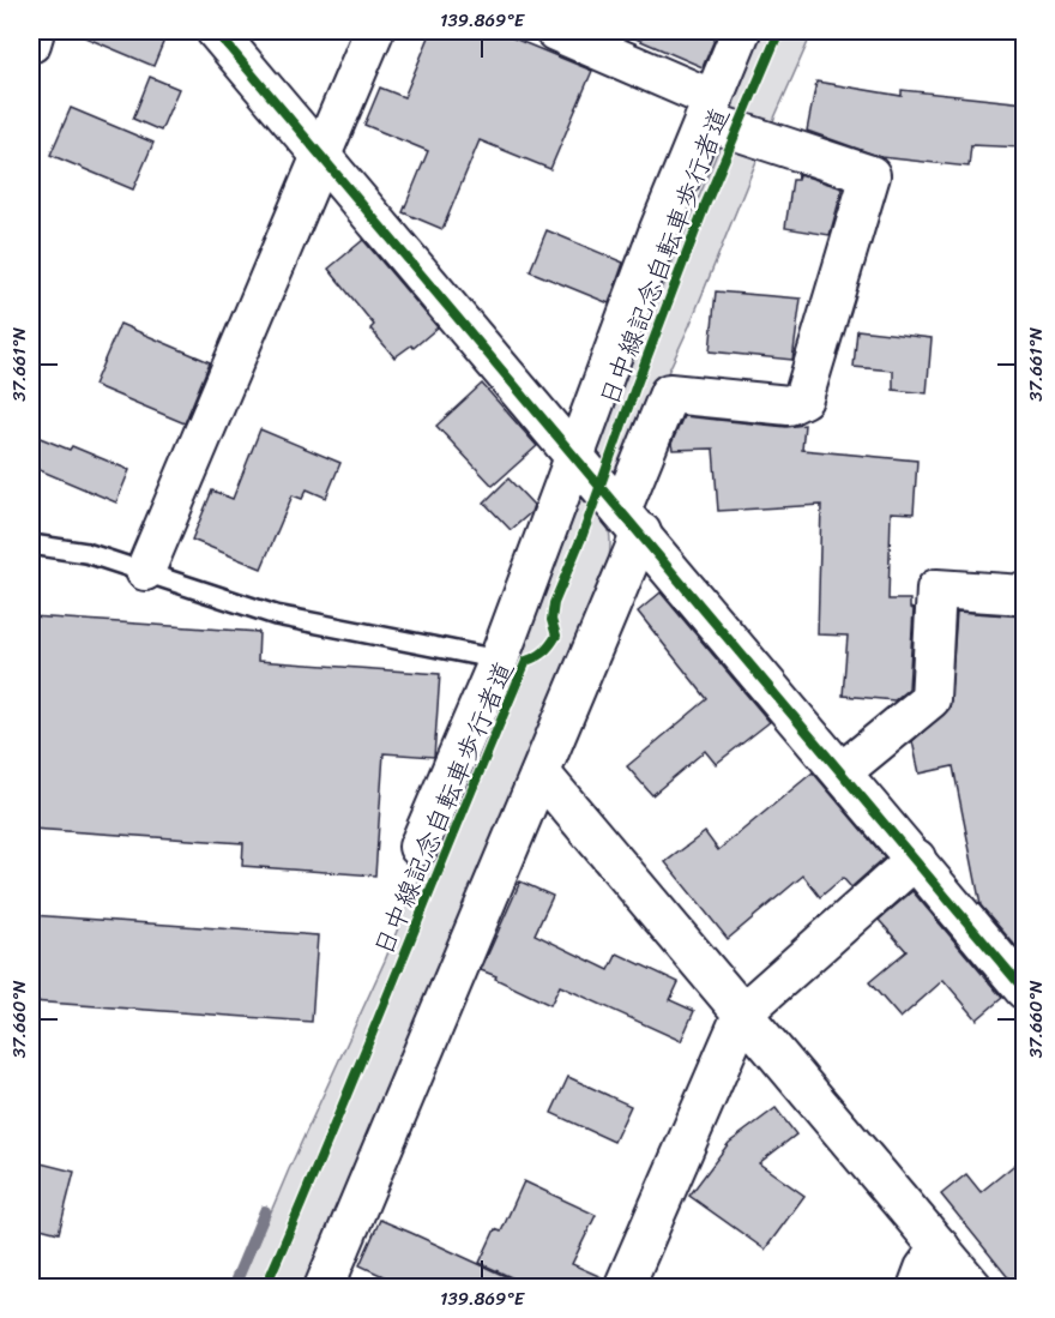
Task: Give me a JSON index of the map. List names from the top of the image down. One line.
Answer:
{"streets":{"cycle path":["日中線記念自転車歩行者道"]},"coordinates":["139.869°E","37.661°N","37.660°N"]}
